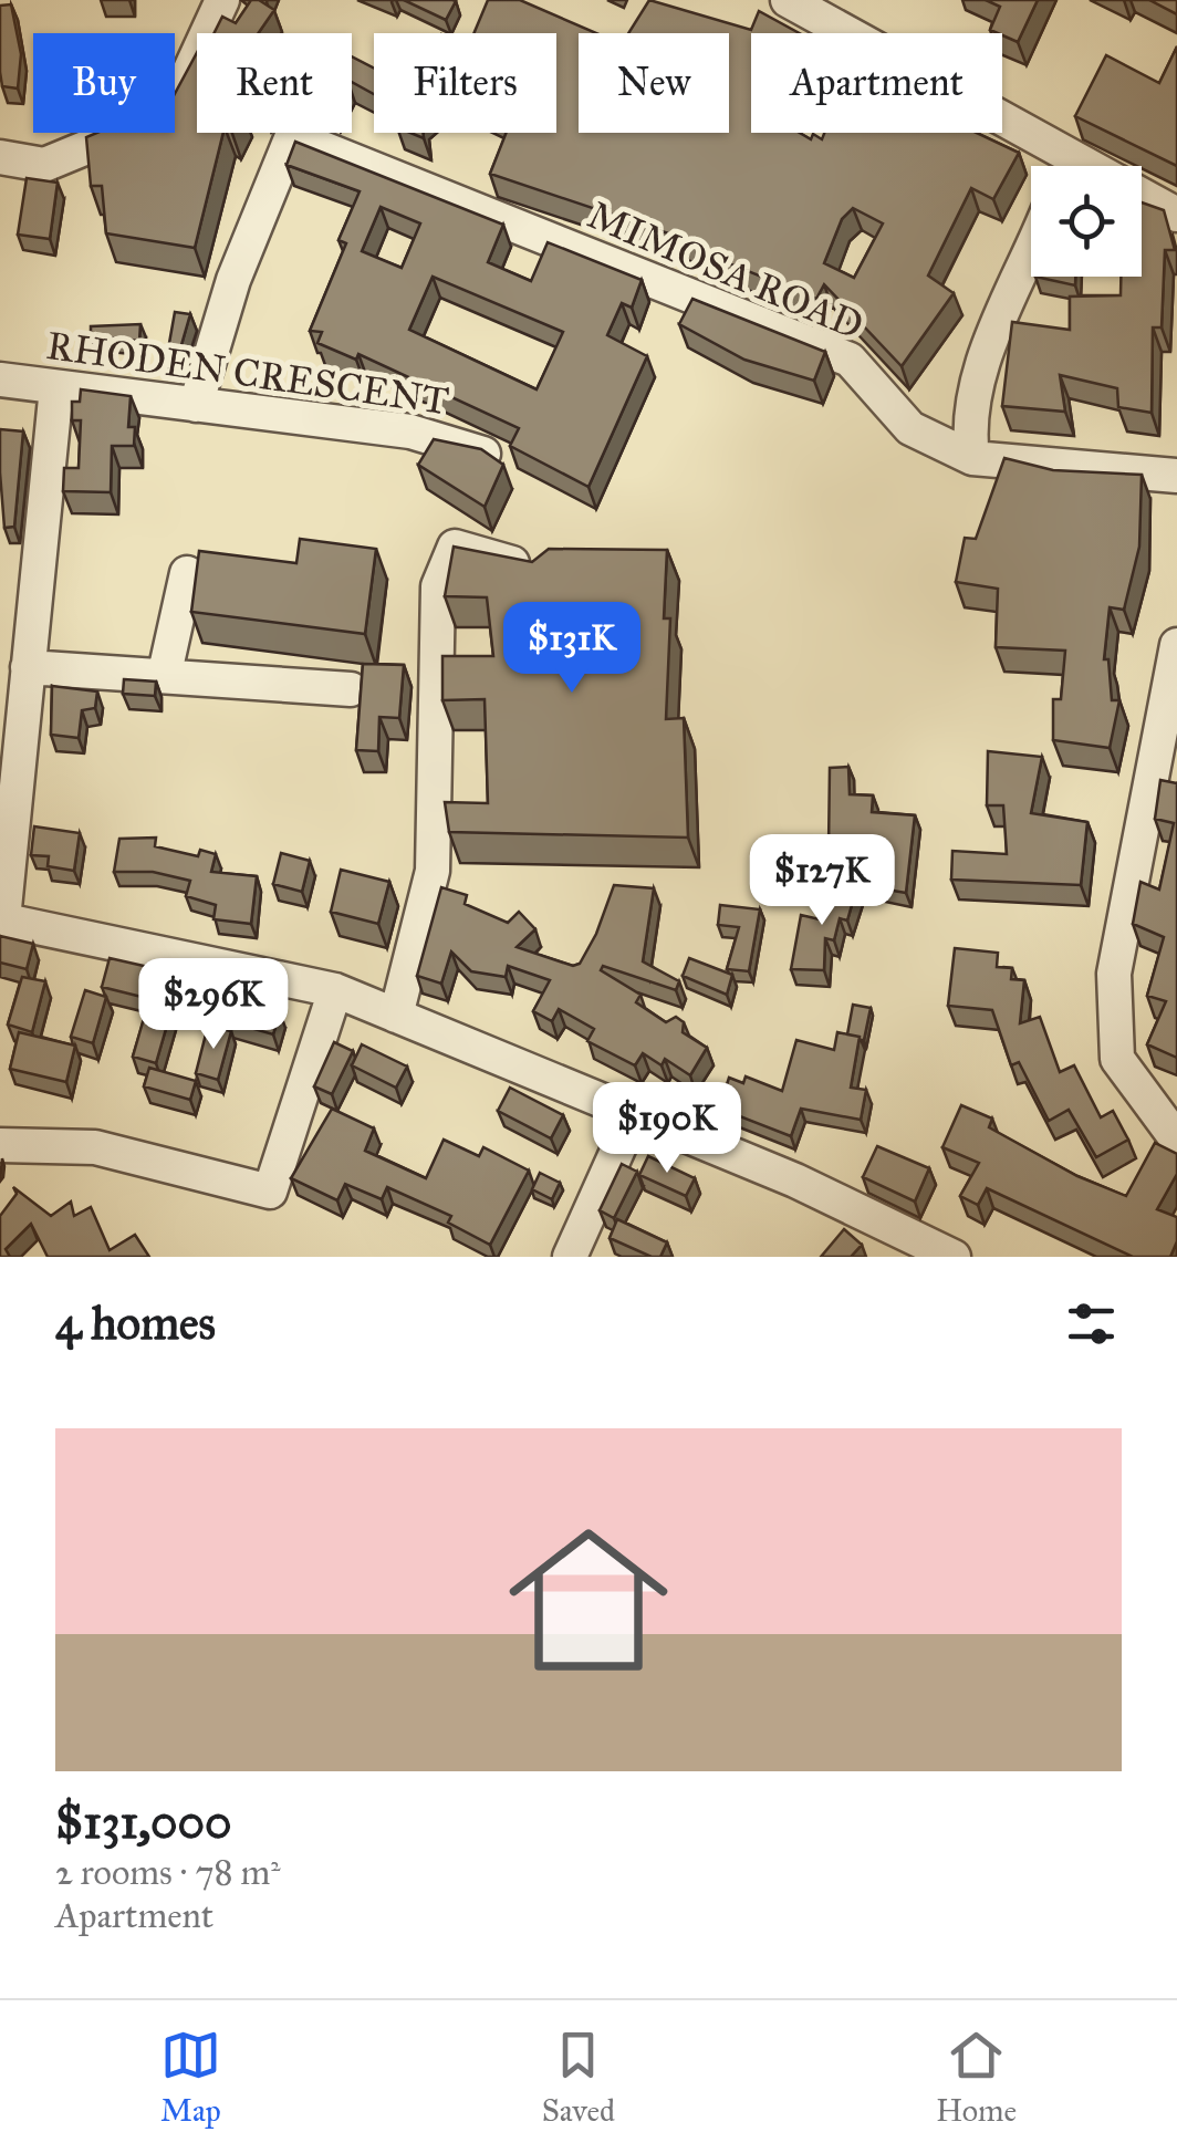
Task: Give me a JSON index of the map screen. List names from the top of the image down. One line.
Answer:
{"streets":{"street":["MIMOSA ROAD","RHODEN CRESCENT"]},"crossings":[["MIMOSA ROAD","RHODEN CRESCENT"]],"page":{"chip":["Buy","Rent","Filters","New","Apartment"],"price":["$131K","$127K","$296K","$190K"],"heading":"4 homes","list":[{"name":"$131,000","note":"2 rooms · 78 m² · Apartment"}],"tabs":["Map","Saved","Home"]}}
